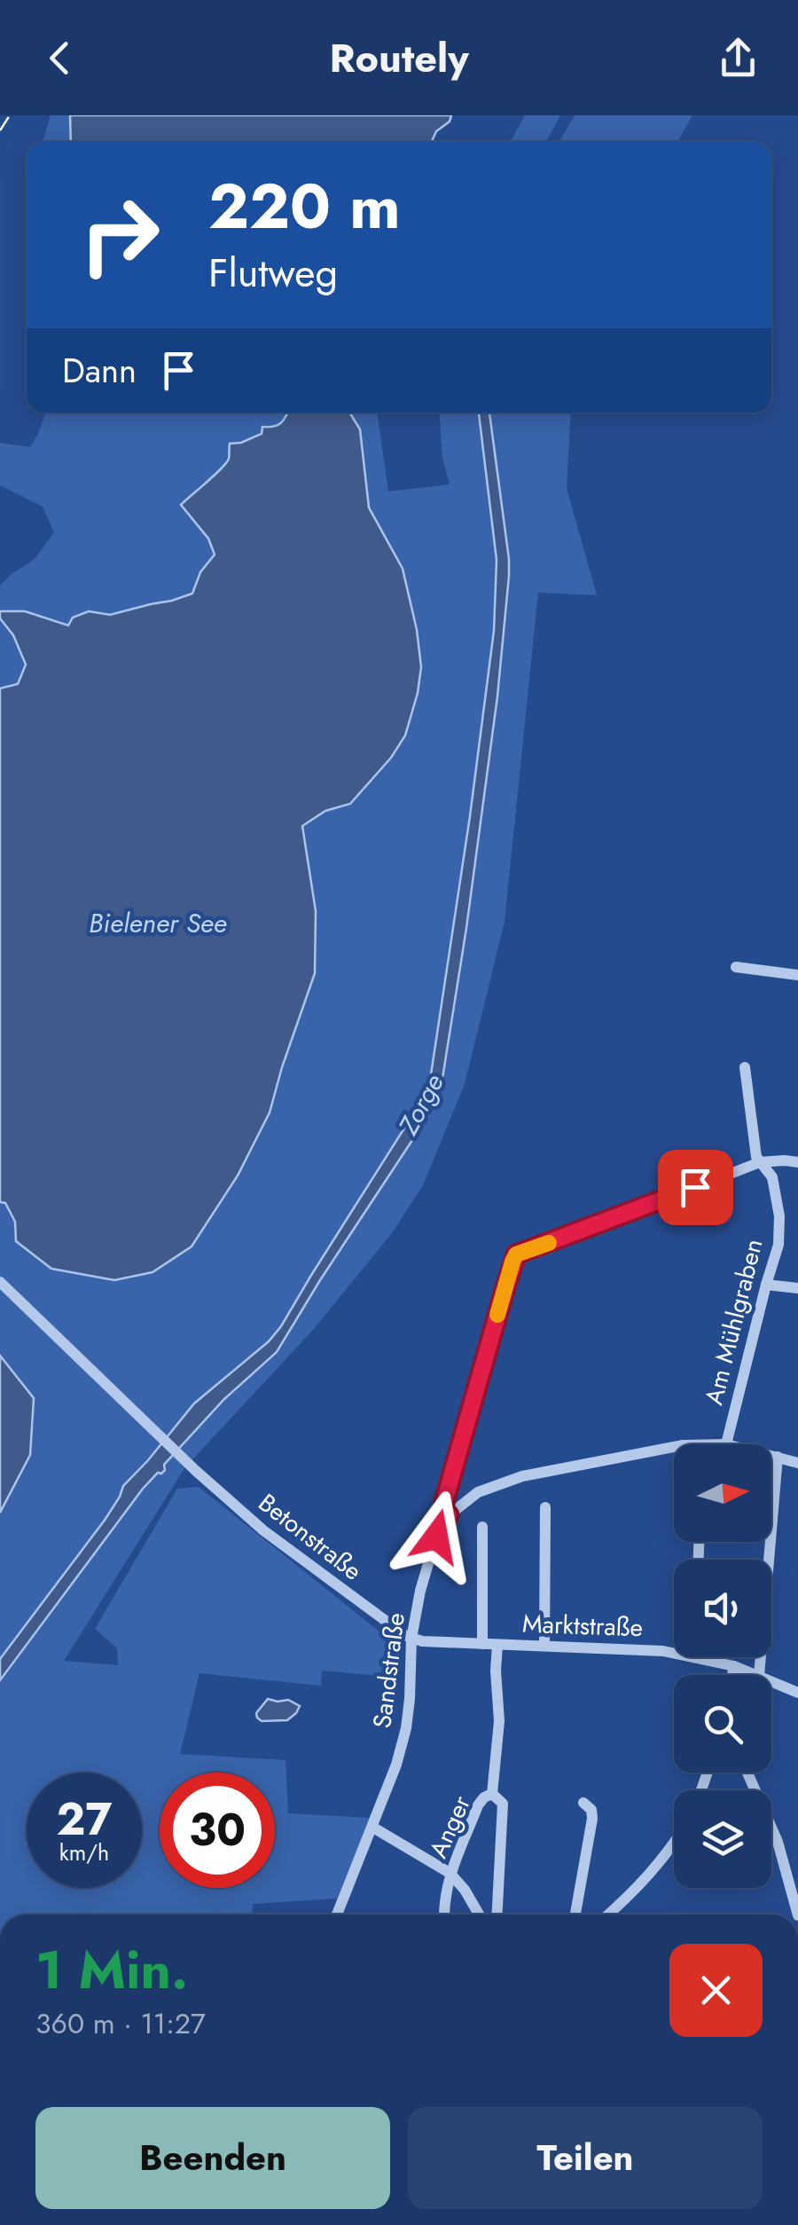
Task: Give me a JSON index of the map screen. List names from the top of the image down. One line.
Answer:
{"streets":{"street":["Am Mühlgraben","Betonstraße","Marktstraße","Sandstraße","Anger"]},"crossings":[["Betonstraße","Marktstraße"],["Betonstraße","Sandstraße"],["Marktstraße","Sandstraße"],["Marktstraße","Anger"]],"water":["Bielener See","Zorge"],"north":"right","page":{"header":"Routely","turn":["220 m","Flutweg"],"then":"Dann","speed":"27 km/h","limit":"30","heading":["1 Min.","360 m · 11:27"],"buttons":["Beenden","Teilen"]}}
